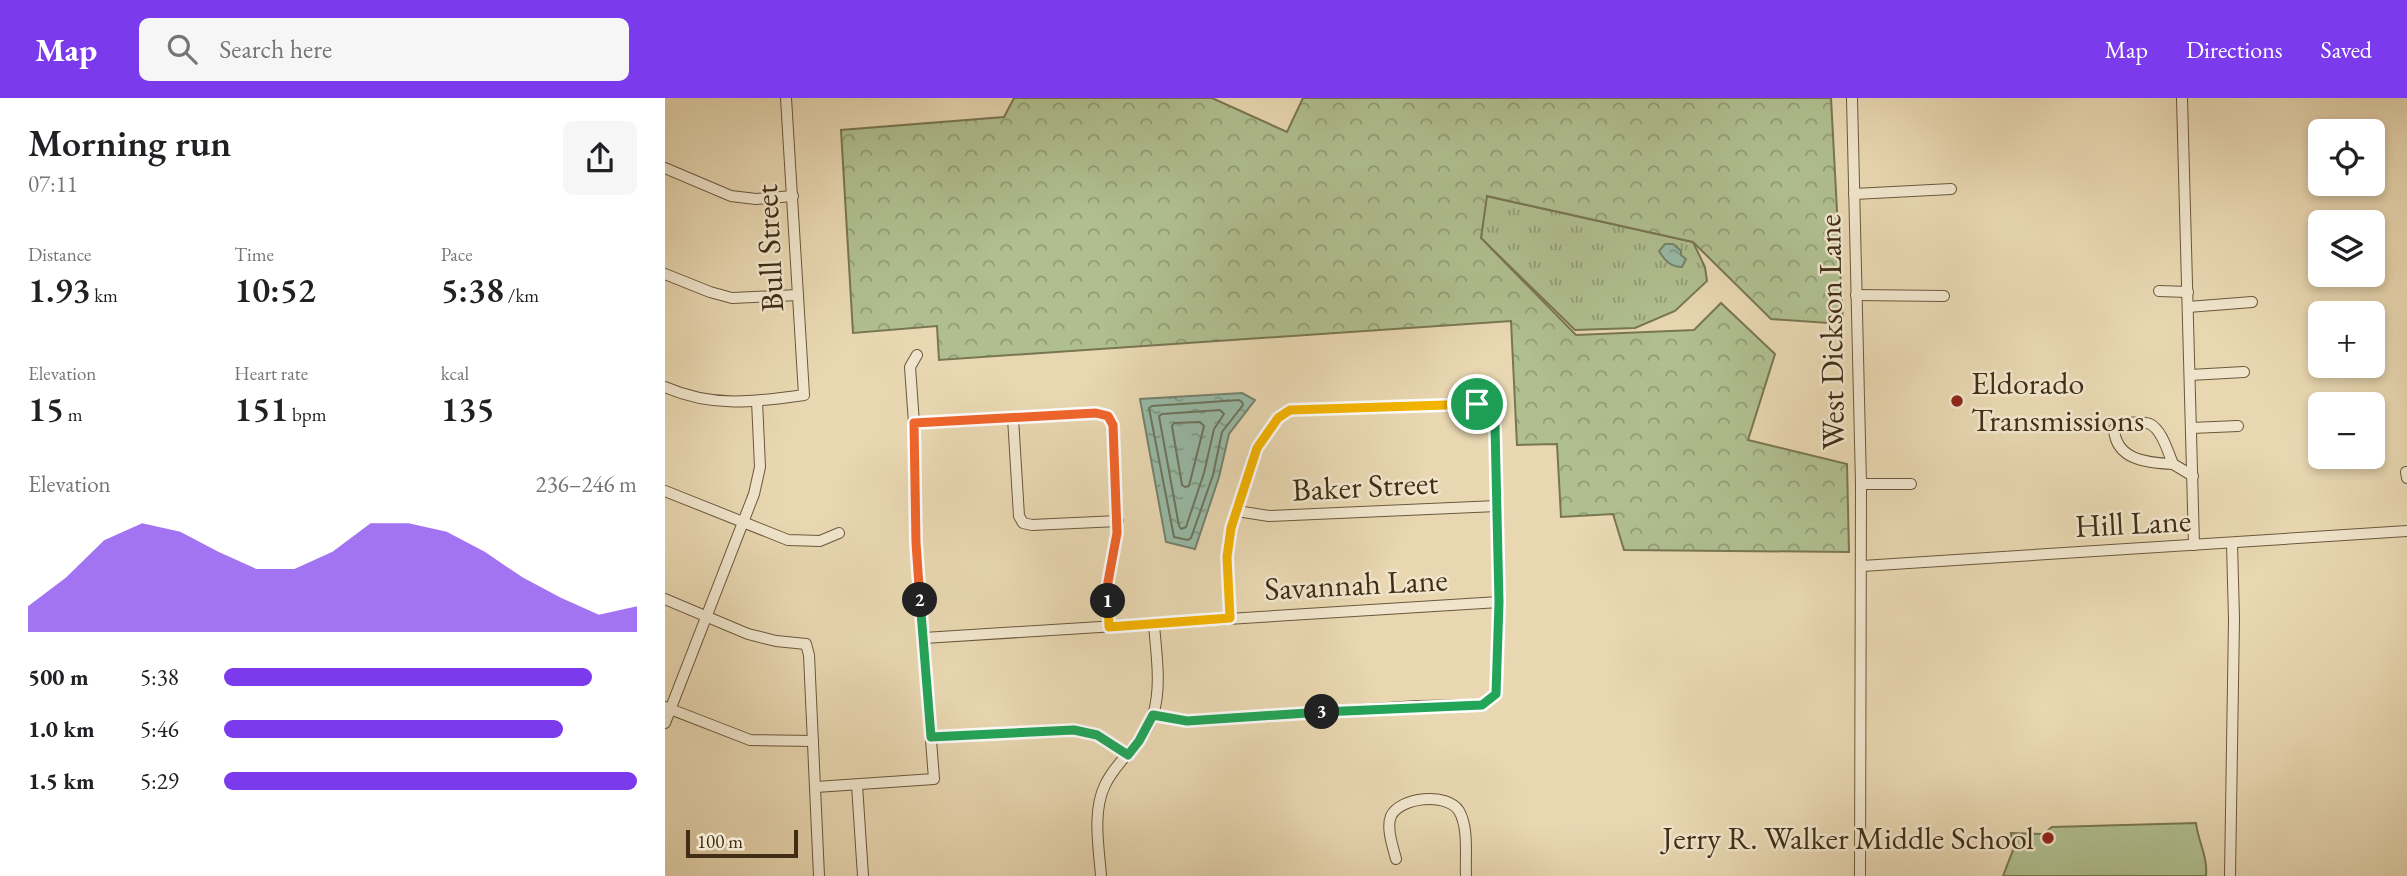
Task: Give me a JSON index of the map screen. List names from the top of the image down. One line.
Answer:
{"streets":{"street":["Bull Street","West Dickson Lane","Baker Street","Hill Lane","Savannah Lane"]},"crossings":[["West Dickson Lane","Hill Lane"]],"places":["Eldorado Transmissions","Jerry R. Walker Middle School"],"scale_bar":"100 m","page":{"header":"Map","search":"Search here","nav":["Map","Directions","Saved"],"heading":["Morning run","07:11"],"map_buttons":["+","−"],"stats":[["Distance","1.93 km"],["Time","10:52"],["Pace","5:38 /km"],["Elevation","15 m"],["Heart rate","151 bpm"],["kcal","135"]],"chart":["Elevation","236–246 m"],"pins":["2","1","3"],"list":[{"name":"500 m","note":"5:38"},{"name":"1.0 km","note":"5:46"},{"name":"1.5 km","note":"5:29"}],"scale":"100 m"}}
